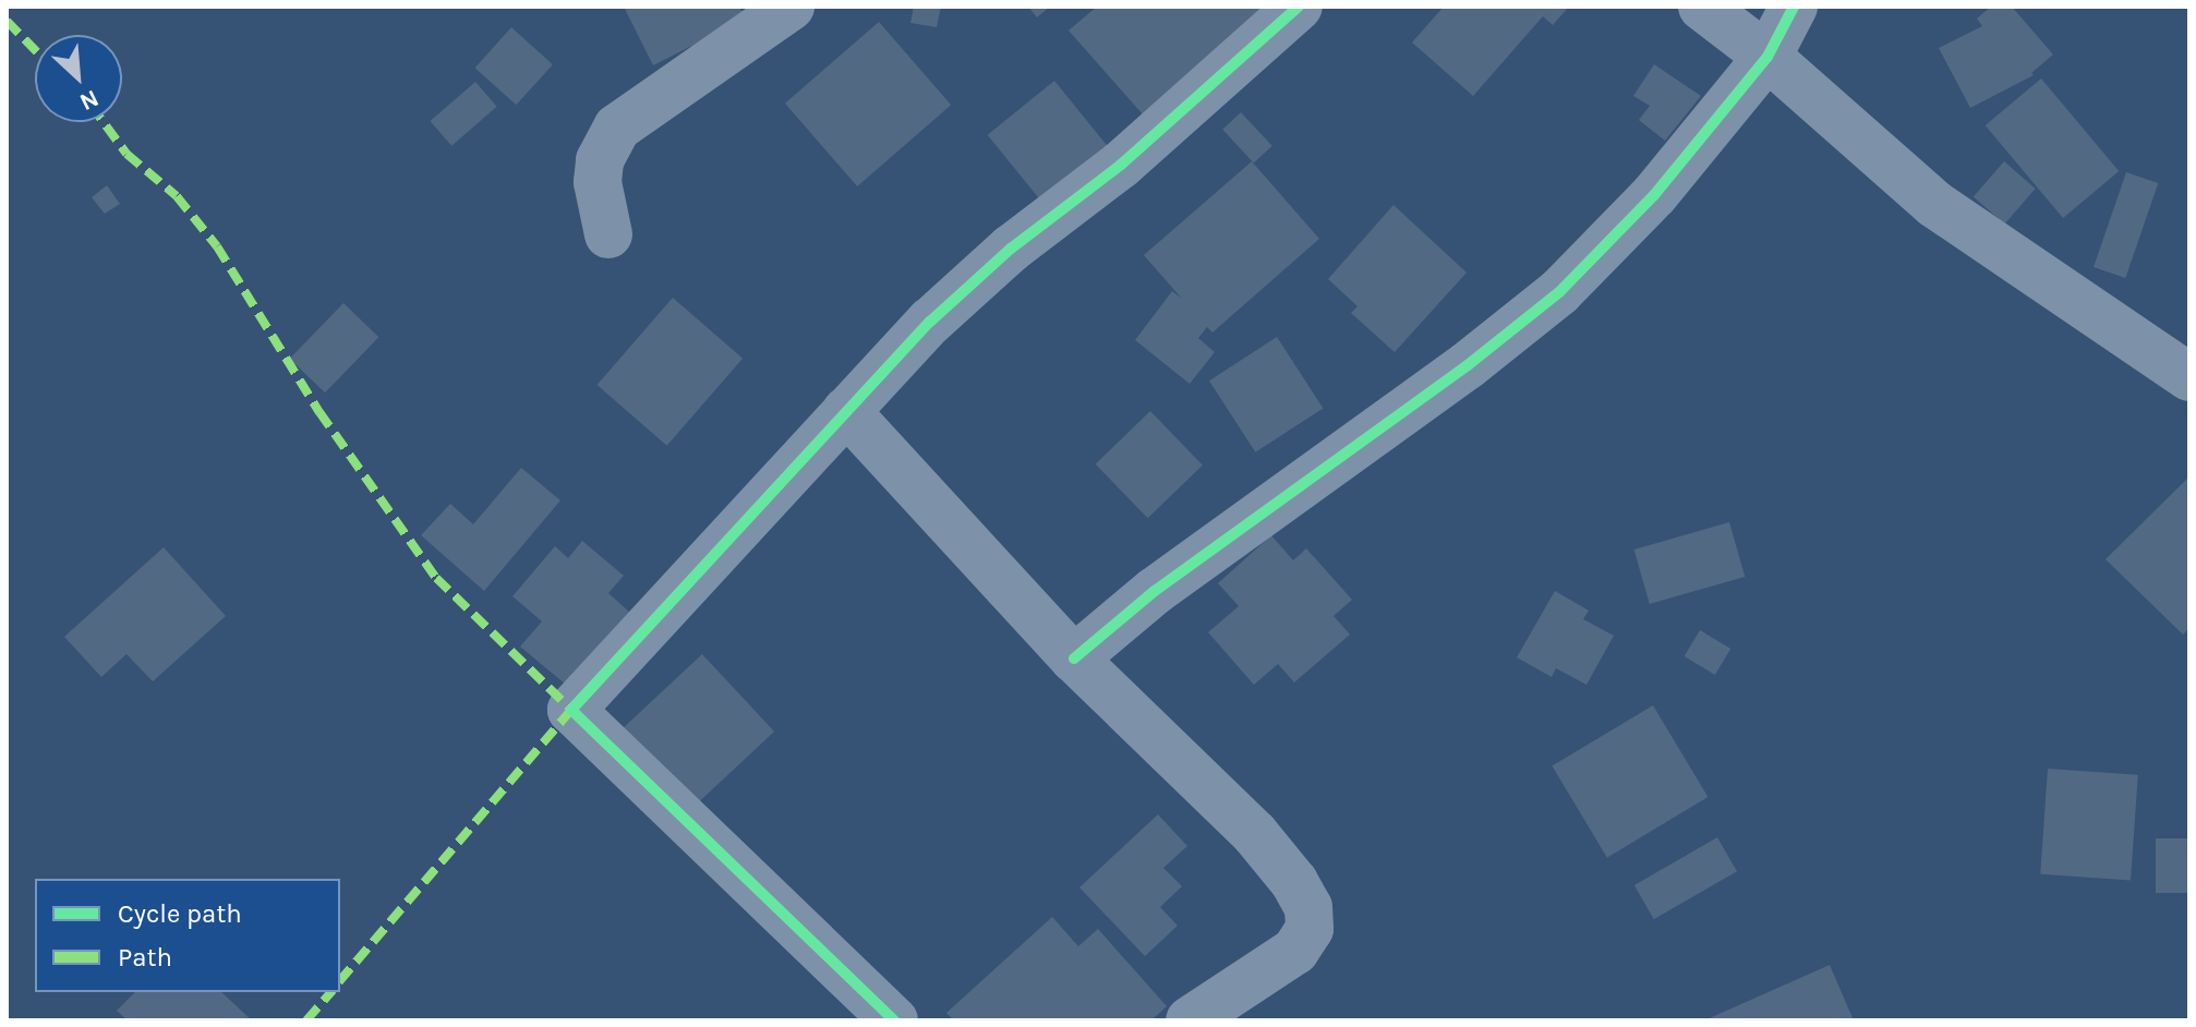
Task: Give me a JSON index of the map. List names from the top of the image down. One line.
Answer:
{"legend":["Cycle path","Path"],"north":"bottom right"}
